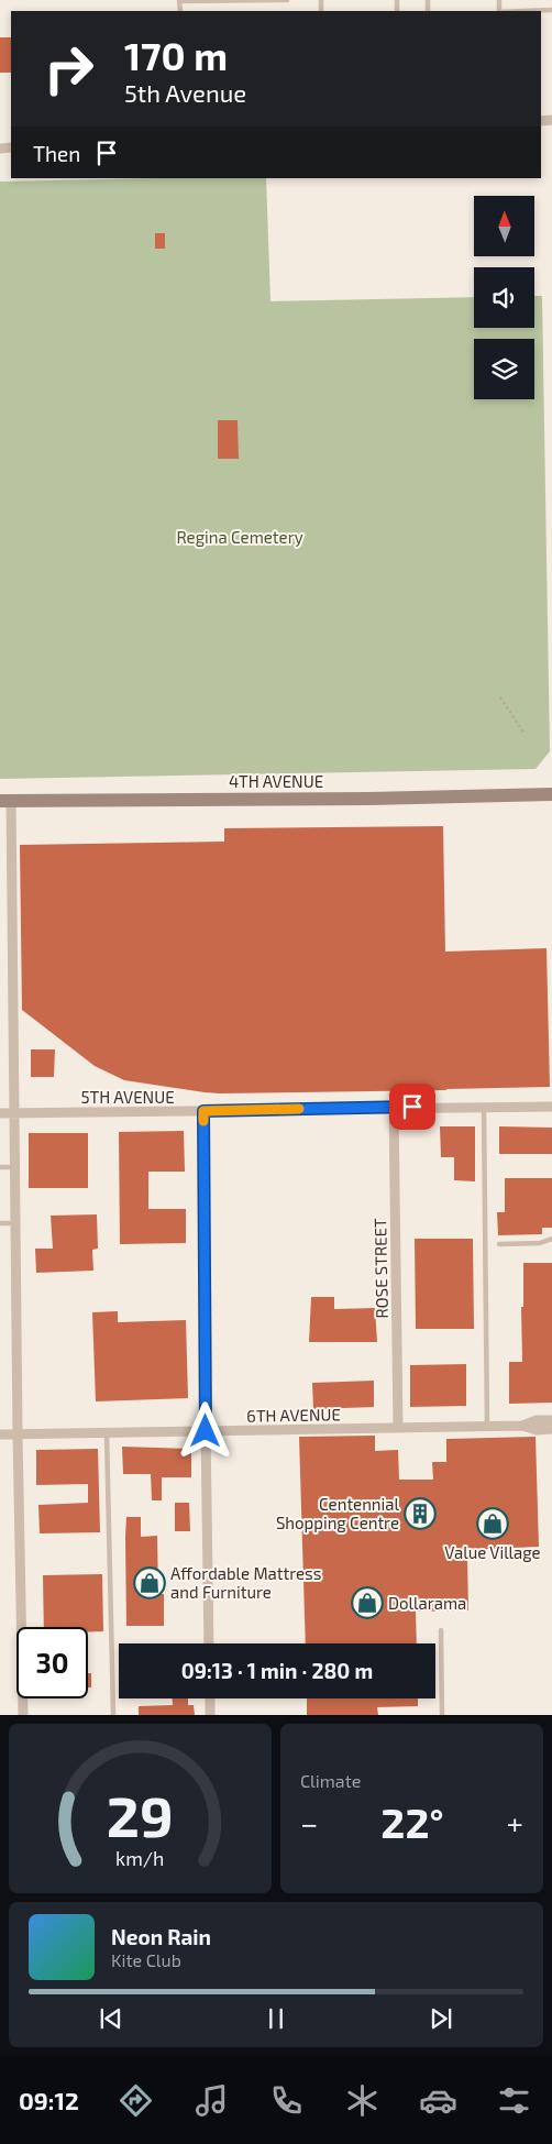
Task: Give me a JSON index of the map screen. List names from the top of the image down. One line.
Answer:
{"streets":{"main road":["4TH AVENUE"],"street":["5TH AVENUE","ROSE STREET","6TH AVENUE"]},"crossings":[["5TH AVENUE","ROSE STREET"],["ROSE STREET","6TH AVENUE"]],"parks":["Regina Cemetery"],"places":{"building":["Centennial Shopping Centre"],"shop":["Value Village","Affordable Mattress and Furniture","Dollarama"]},"north":"top","page":{"turn":["170 m","5th Avenue"],"then":"Then","limit":"30","trip":"09:13 · 1 min · 280 m","tile":"Climate","heat":["−","22°","+"],"song":["Neon Rain","Kite Club"],"tabs":"09:12","gauge":["29","km/h"]}}
